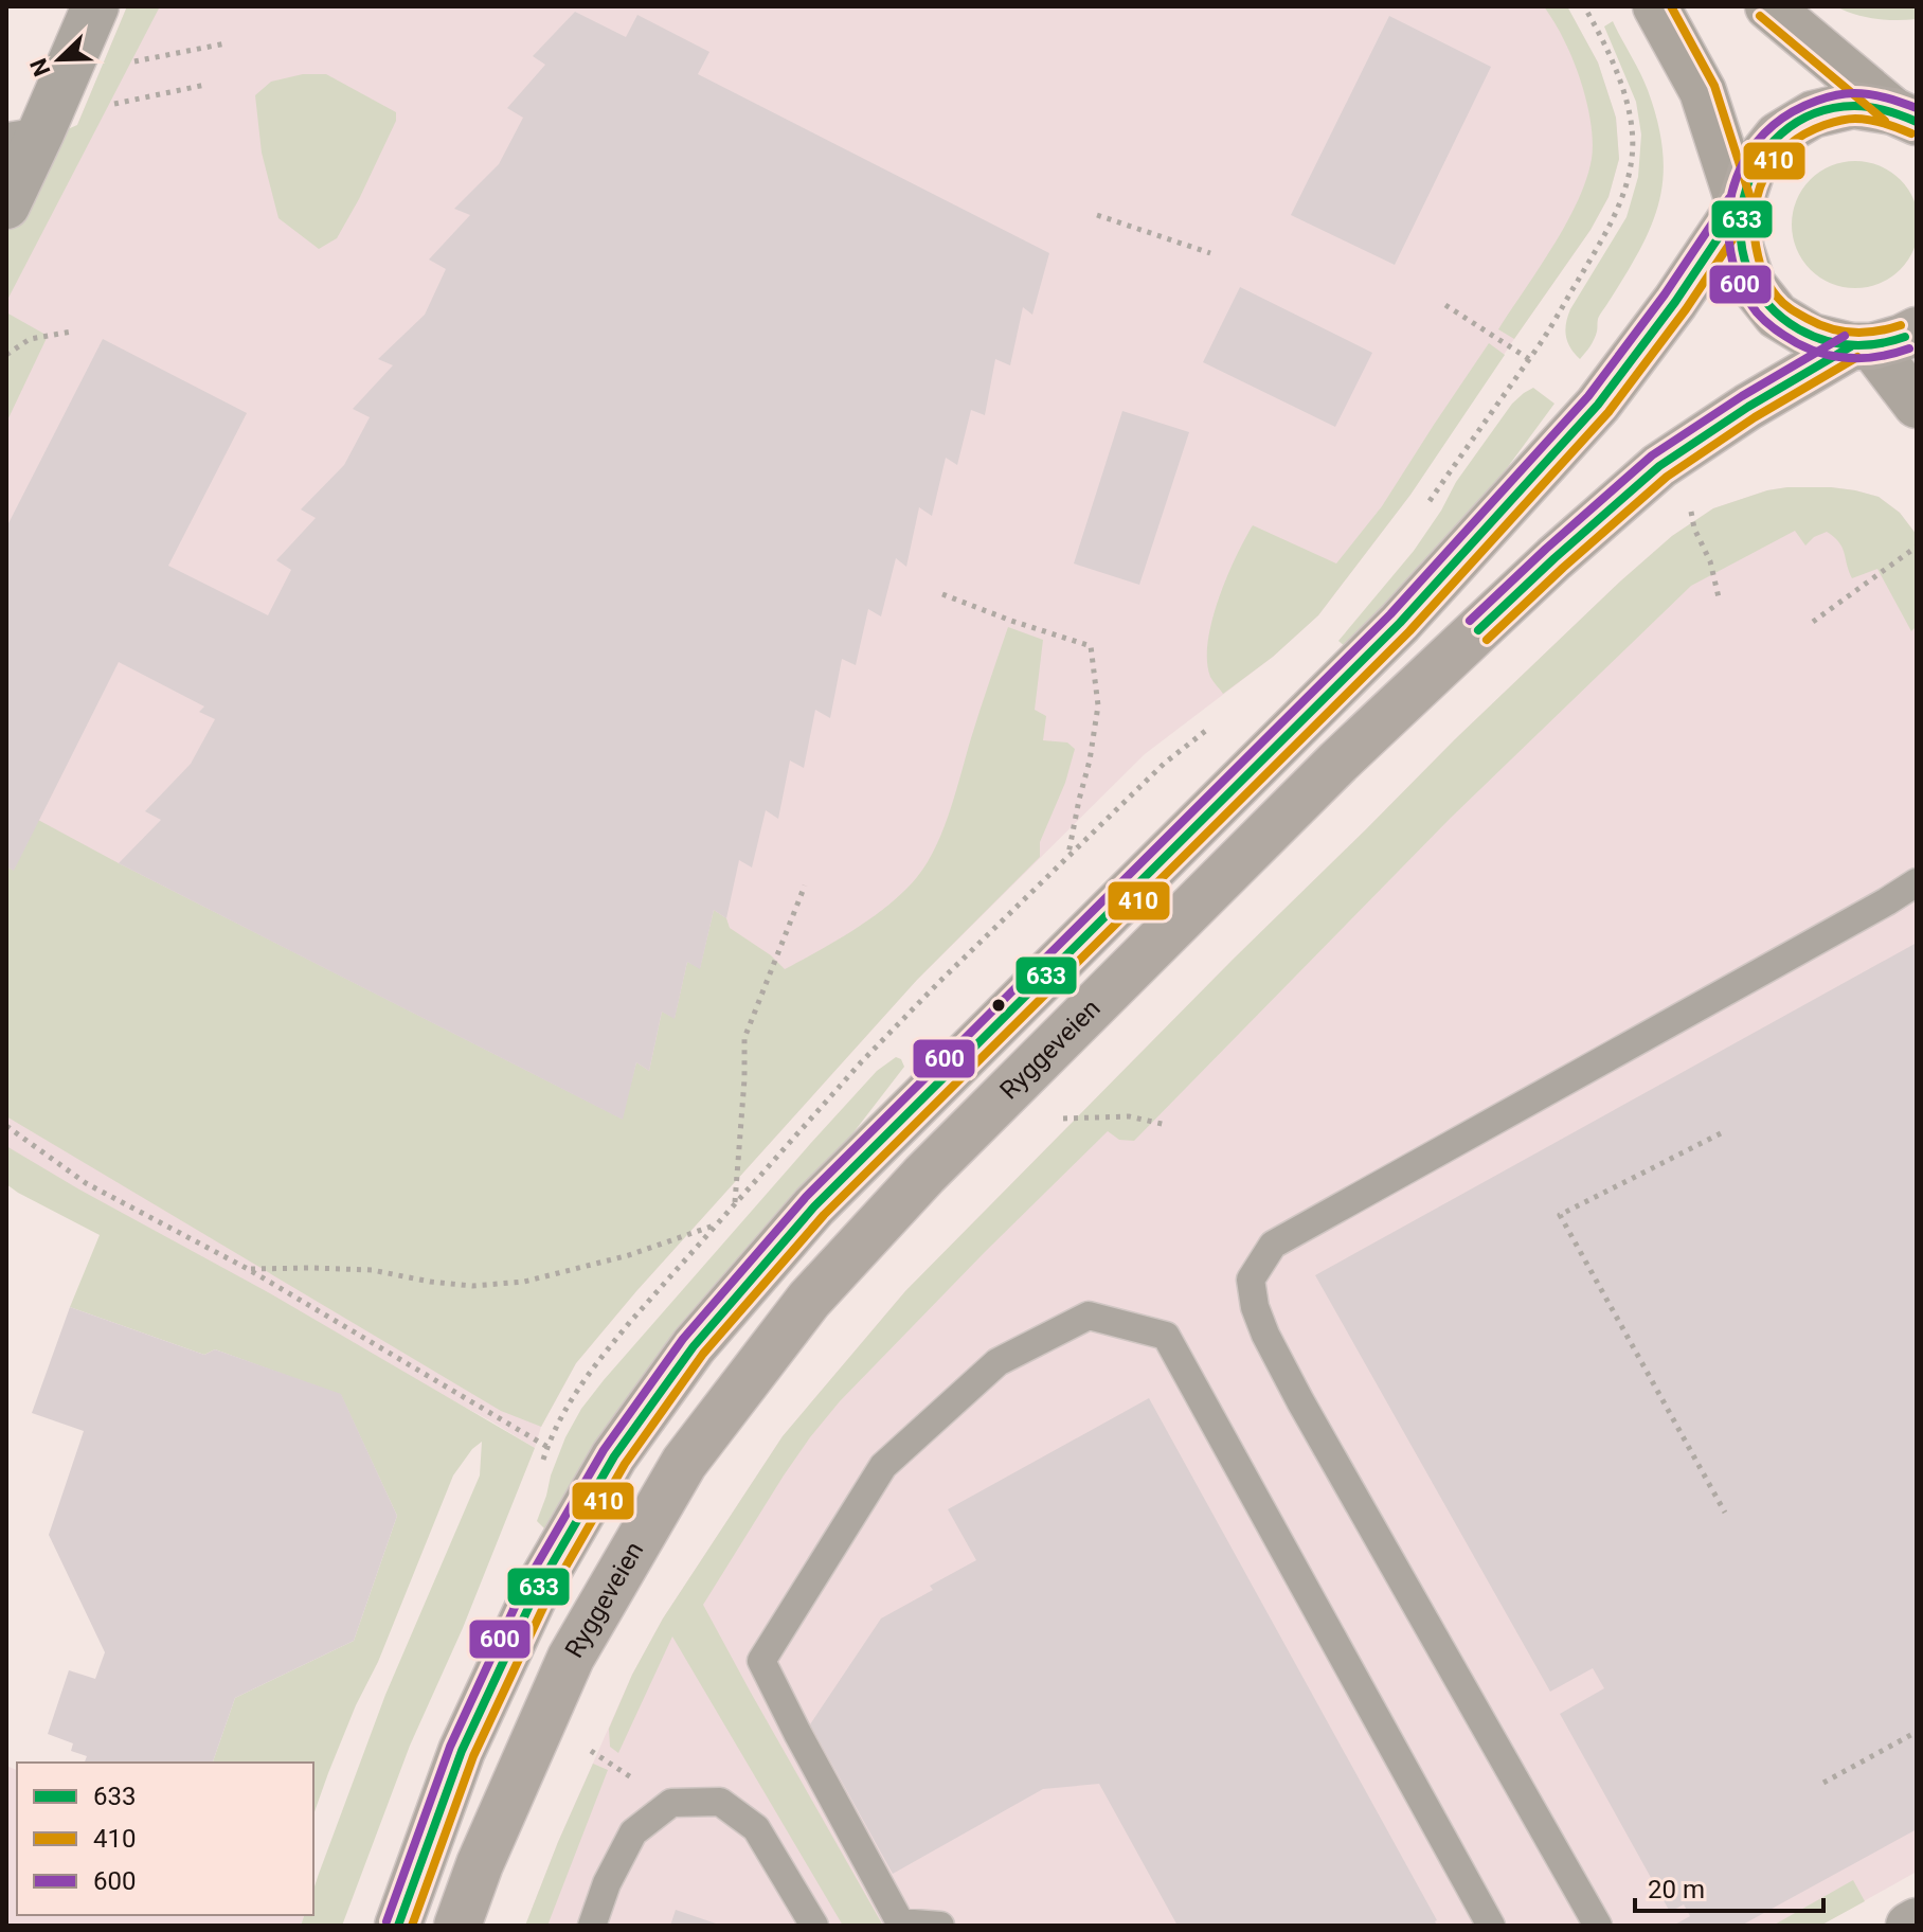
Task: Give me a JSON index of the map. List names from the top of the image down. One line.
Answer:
{"streets":{"main road":["Ryggeveien"]},"lines":["transit line 410","transit line 600","transit line 633"],"legend":["633","410","600"],"scale_bar":"20 m","north":"bottom left"}
